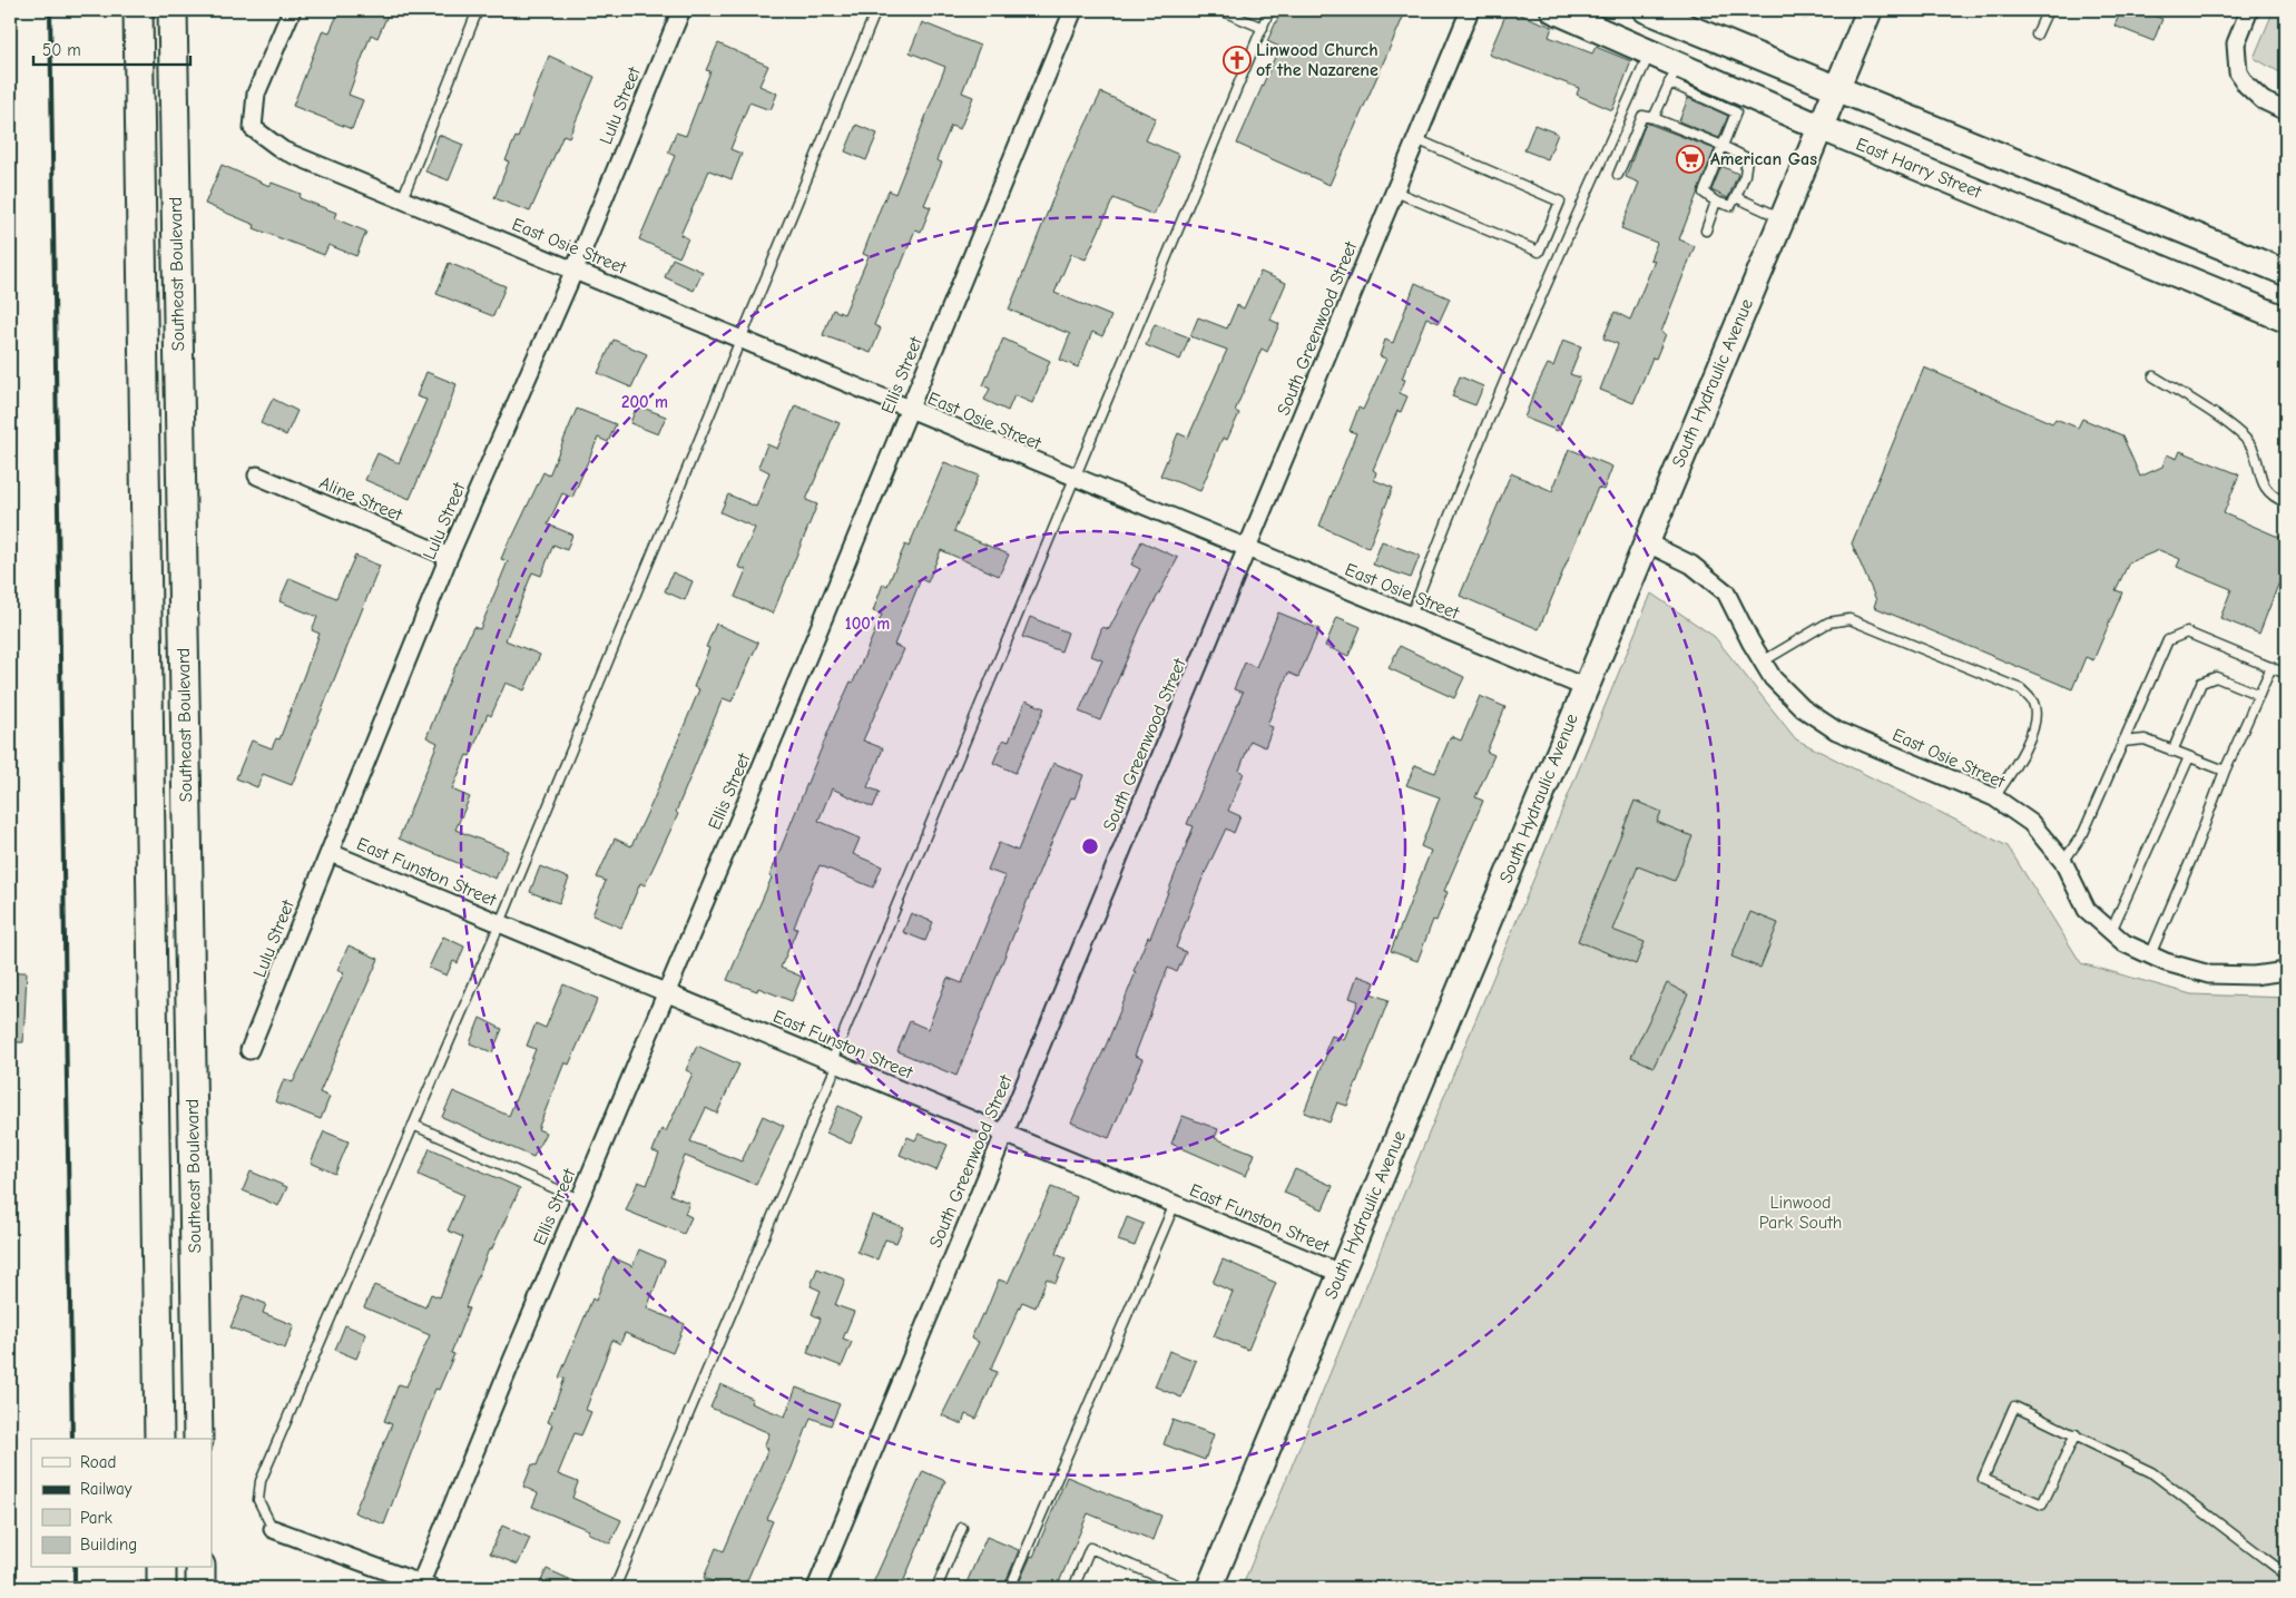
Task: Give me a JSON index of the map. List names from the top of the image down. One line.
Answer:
{"streets":{"main road":["Southeast Boulevard"],"street":["Lulu Street","East Harry Street","East Osie Street","South Greenwood Street","Ellis Street","South Hydraulic Avenue","Aline Street","East Funston Street"]},"crossings":[["Lulu Street","East Osie Street"],["Lulu Street","Aline Street"],["Lulu Street","East Funston Street"],["East Harry Street","South Hydraulic Avenue"],["East Osie Street","South Greenwood Street"],["East Osie Street","Ellis Street"],["East Osie Street","South Hydraulic Avenue"],["South Greenwood Street","East Funston Street"],["Ellis Street","East Funston Street"],["South Hydraulic Avenue","East Funston Street"]],"parks":["Linwood Park South"],"places":{"church":["Linwood Church of the Nazarene"],"supermarket":["American Gas"]},"legend":["Road","Railway","Park","Building"],"scale_bar":"50 m","rings":["200 m","100 m"]}
